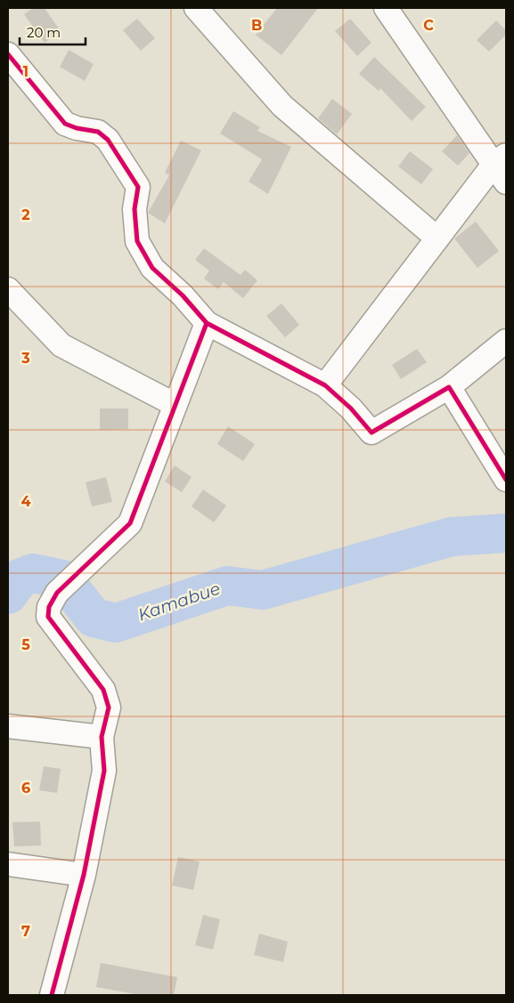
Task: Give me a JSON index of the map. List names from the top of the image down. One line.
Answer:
{"water":["Kamabue"],"scale_bar":"20 m","grid":{"columns":["B","C"],"rows":["1","2","3","4","5","6","7"]}}
